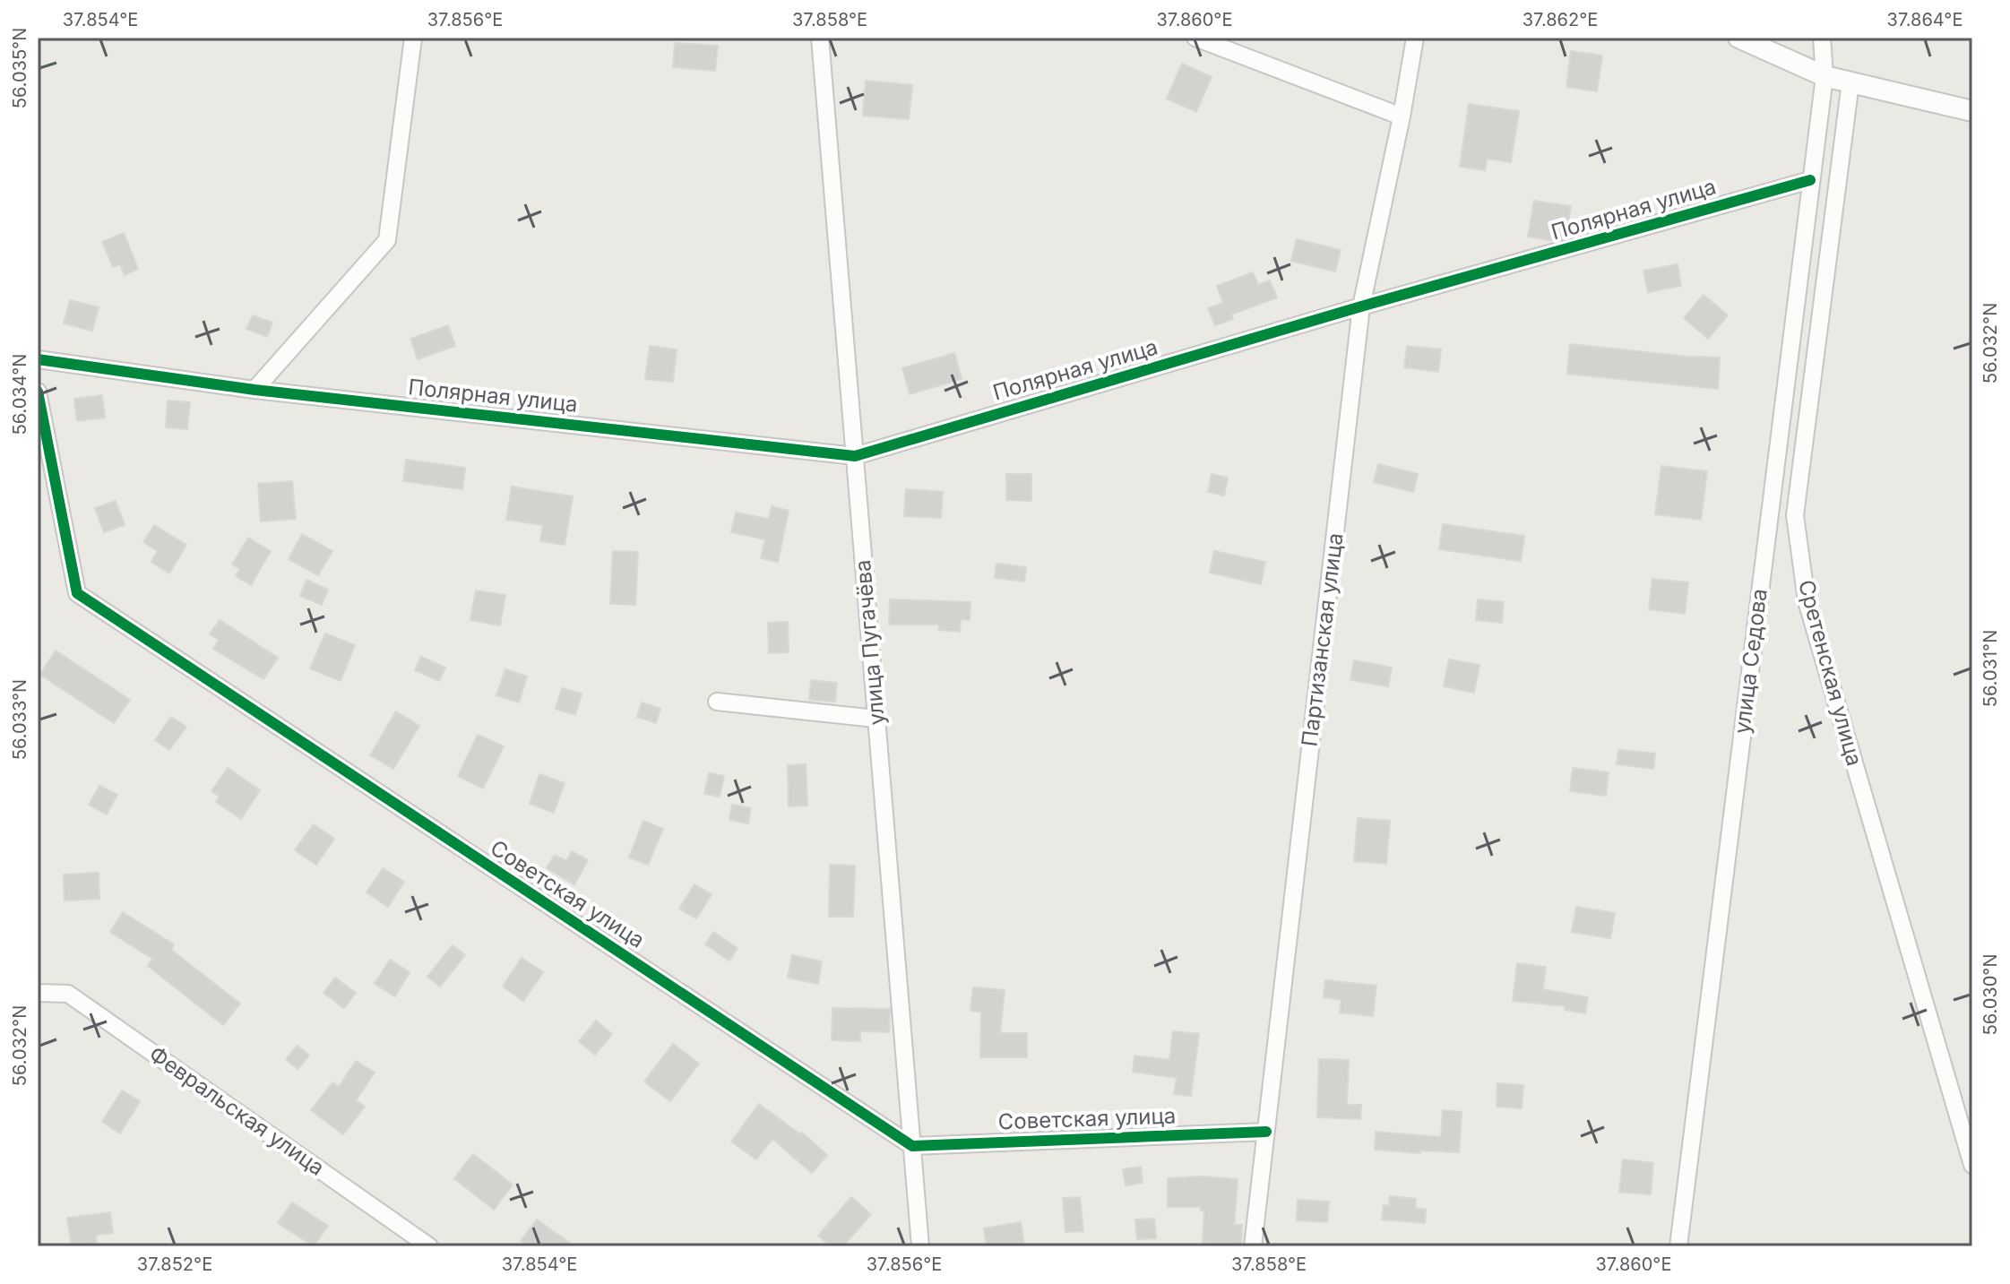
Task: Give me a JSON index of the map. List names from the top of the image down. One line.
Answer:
{"streets":{"street":["Полярная улица","Партизанская улица","улица Пугачёва","улица Седова","Сретенская улица","Советская улица","Февральская улица"]},"crossings":[["Полярная улица","Партизанская улица"],["Полярная улица","улица Пугачёва"],["Полярная улица","улица Седова"],["Партизанская улица","Советская улица"],["улица Пугачёва","Советская улица"]],"coordinates":["37.854°E","37.856°E","37.858°E","37.860°E","37.862°E","37.864°E","56.035°N","56.032°N","56.034°N","56.031°N","56.033°N","56.030°N","37.852°E"]}
